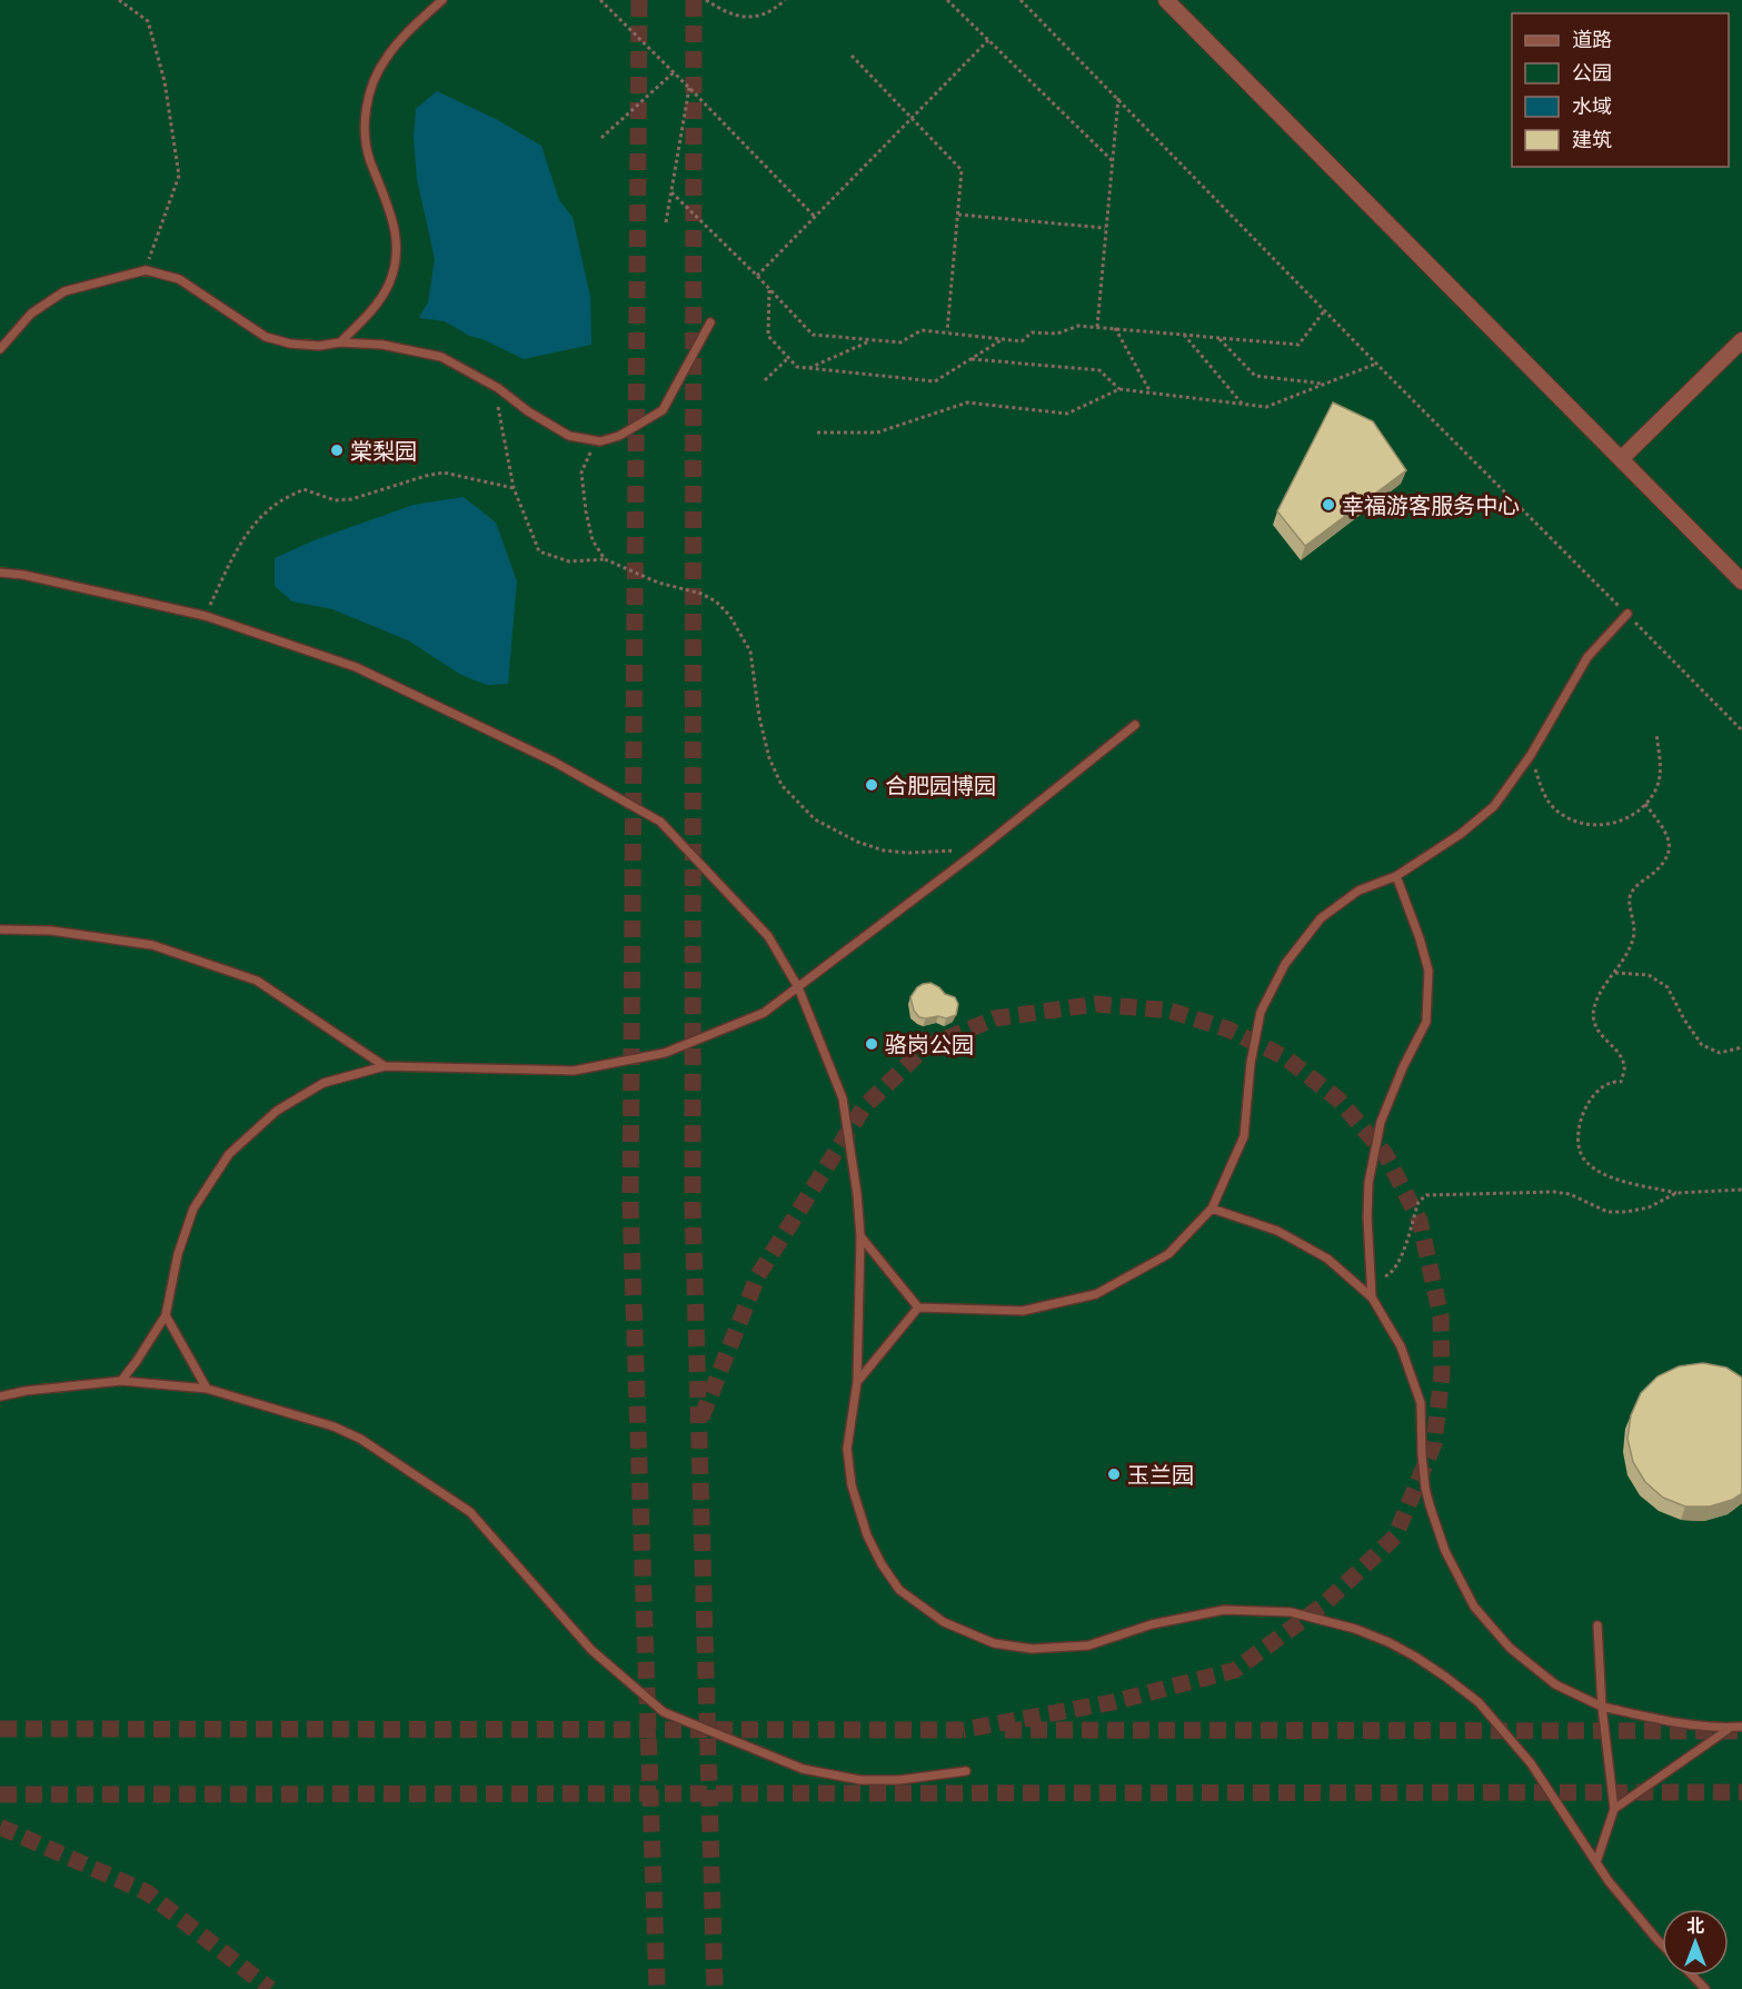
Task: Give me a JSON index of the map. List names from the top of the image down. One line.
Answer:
{"places":["棠梨园","幸福游客服务中心","合肥园博园","骆岗公园","玉兰园"],"legend":["道路","公园","水域","建筑"],"north":"top"}
